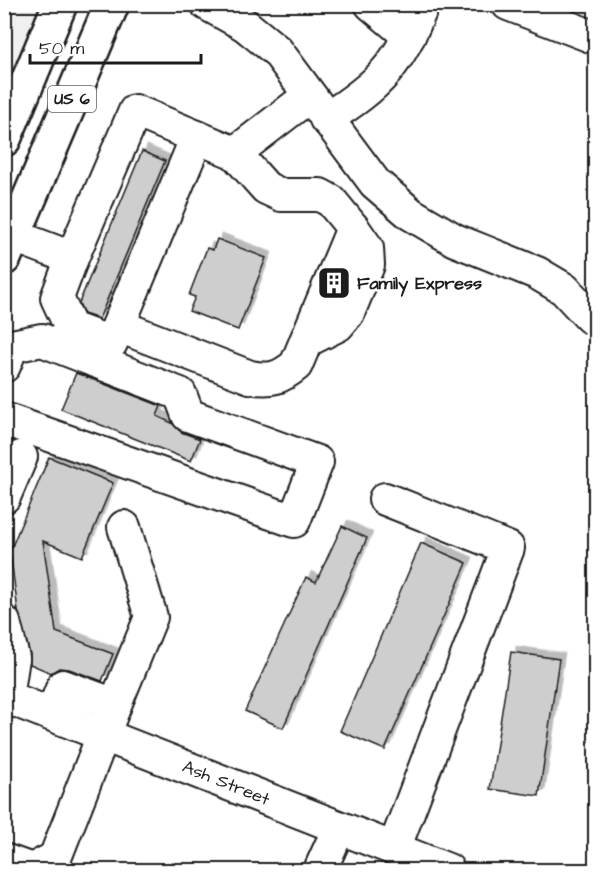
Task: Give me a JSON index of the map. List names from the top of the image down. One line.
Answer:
{"streets":{"main road":["US 6"],"street":["Ash Street"]},"places":{"building":["Family Express"]},"scale_bar":"50 m"}
